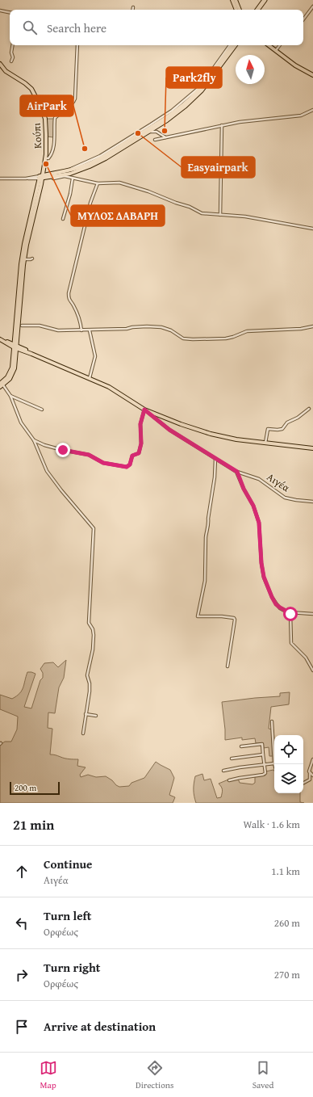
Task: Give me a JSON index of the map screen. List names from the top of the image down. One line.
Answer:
{"streets":{"main road":["Κούπι"],"street":["Αιγέα"]},"places":["Park2fly","Easyairpark","AirPark","ΜΥΛΟΣ ΔΑΒΑΡΗ"],"scale_bar":"200 m","north":"top","page":{"search":"Search here","scale":"200 m","heading":["21 min","Walk · 1.6 km"],"list":[["Continue","Αιγέα","1.1 km"],["Turn left","Ορφέως","260 m"],["Turn right","Ορφέως","270 m"],"Arrive at destination"],"nav":["Map","Directions","Saved"]}}
